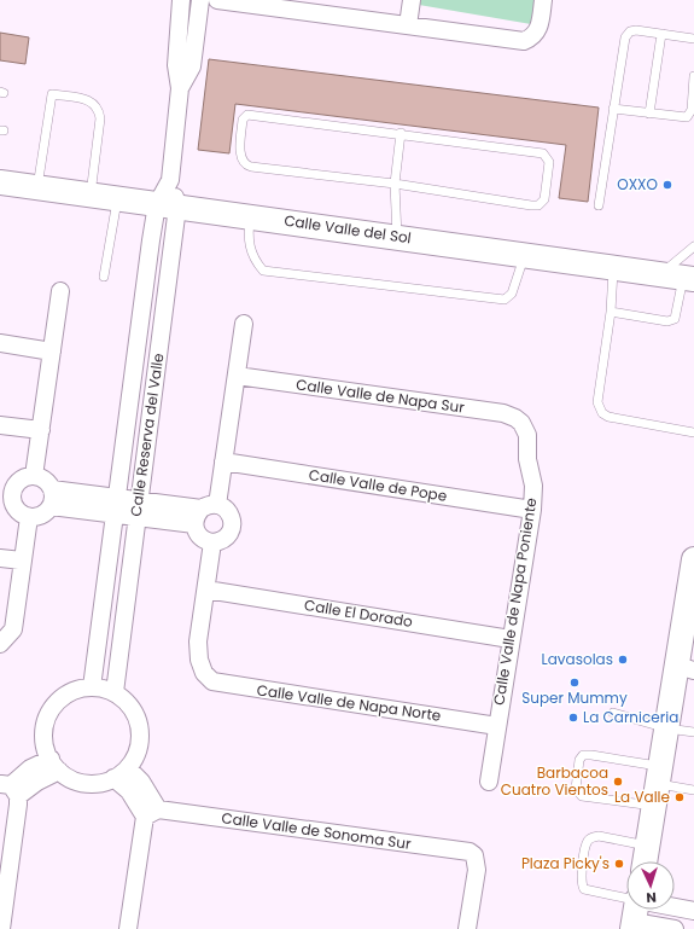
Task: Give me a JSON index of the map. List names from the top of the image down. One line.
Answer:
{"streets":{"main road":["Calle Valle del Sol"],"street":["Calle Valle de Napa Sur","Calle Reserva del Valle","Calle Valle de Pope","Calle Valle de Napa Poniente","Calle El Dorado","Calle Valle de Napa Norte","Calle Valle de Sonoma Sur"]},"crossings":[["Calle Valle del Sol","Calle Reserva del Valle"],["Calle Valle de Napa Sur","Calle Valle de Napa Poniente"],["Calle Valle de Pope","Calle Valle de Napa Poniente"],["Calle Valle de Napa Poniente","Calle El Dorado"],["Calle Valle de Napa Poniente","Calle Valle de Napa Norte"],["Calle El Dorado","Calle Valle de Napa Norte"]],"places":["OXXO","Lavasolas","Super Mummy","La Carniceria","Barbacoa Cuatro Vientos","La Valle","Plaza Picky's"],"north":"bottom"}
